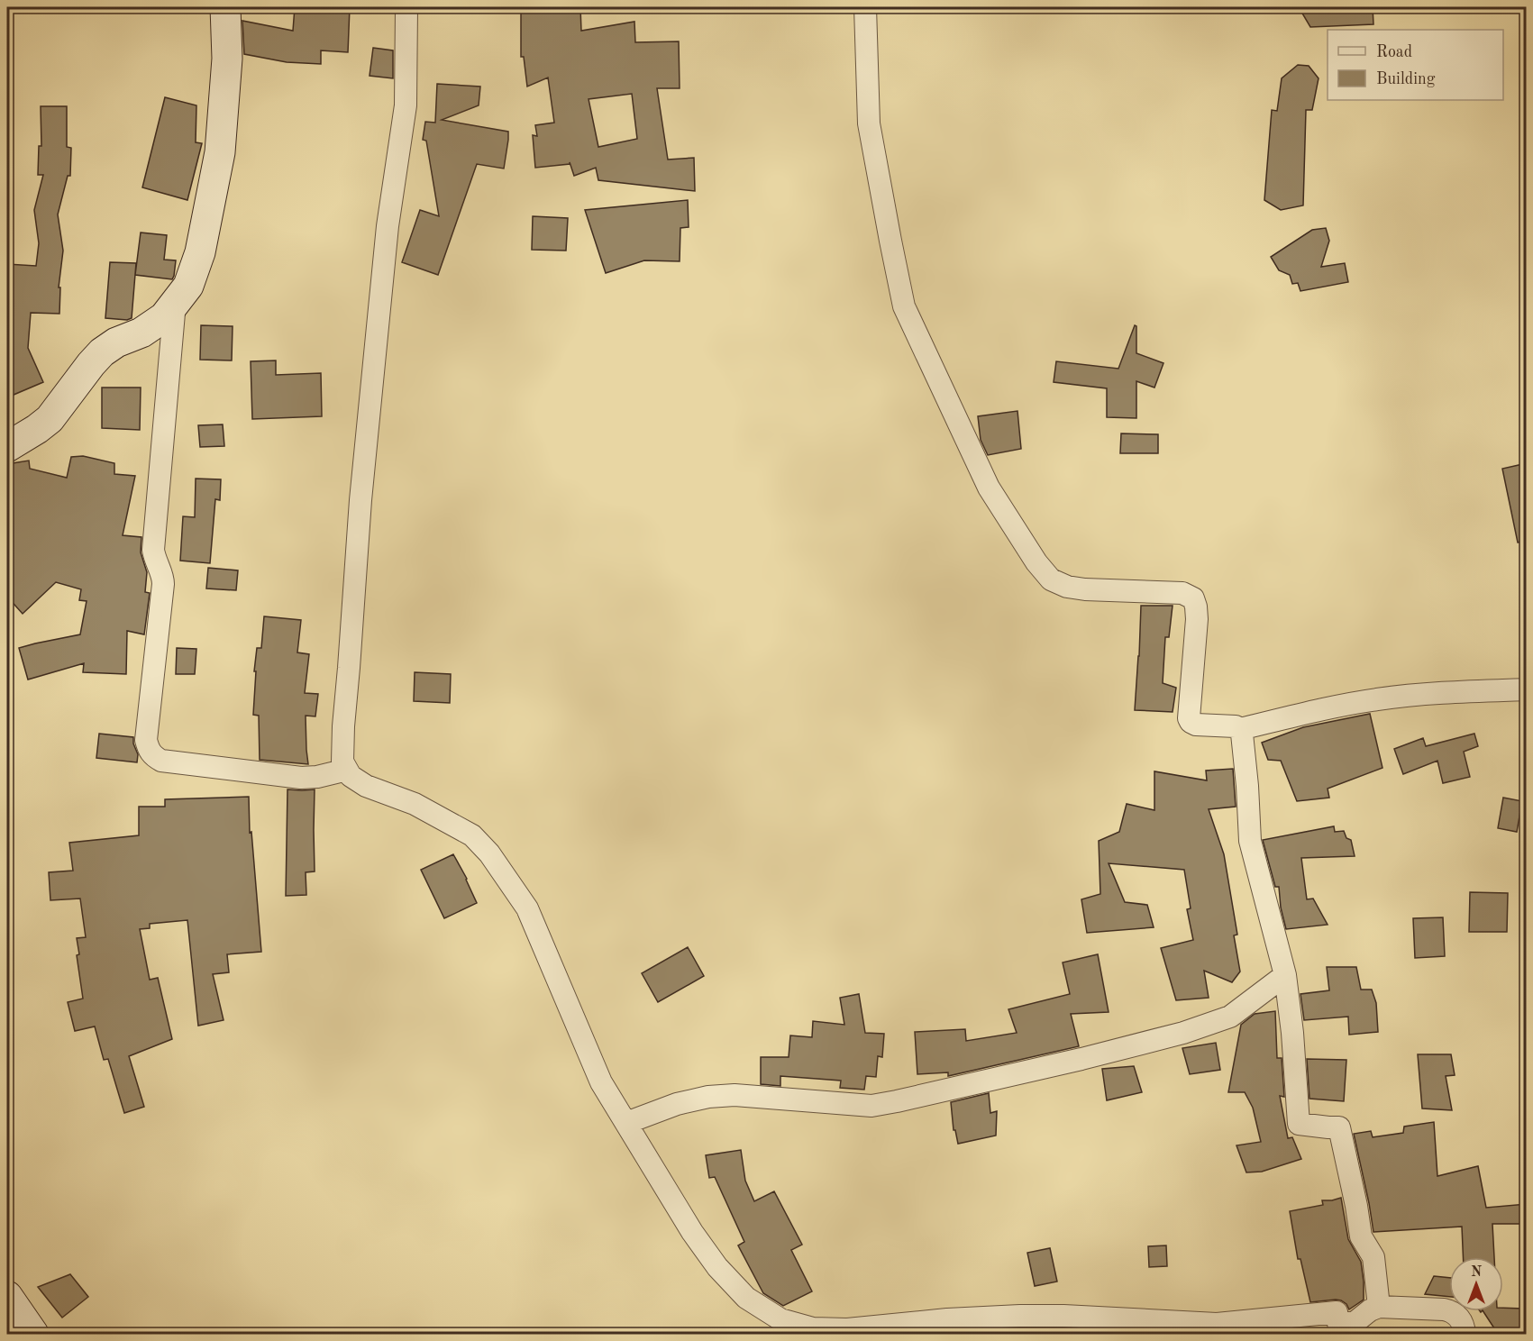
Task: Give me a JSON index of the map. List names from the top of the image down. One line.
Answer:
{"legend":["Road","Building"],"north":"top"}
